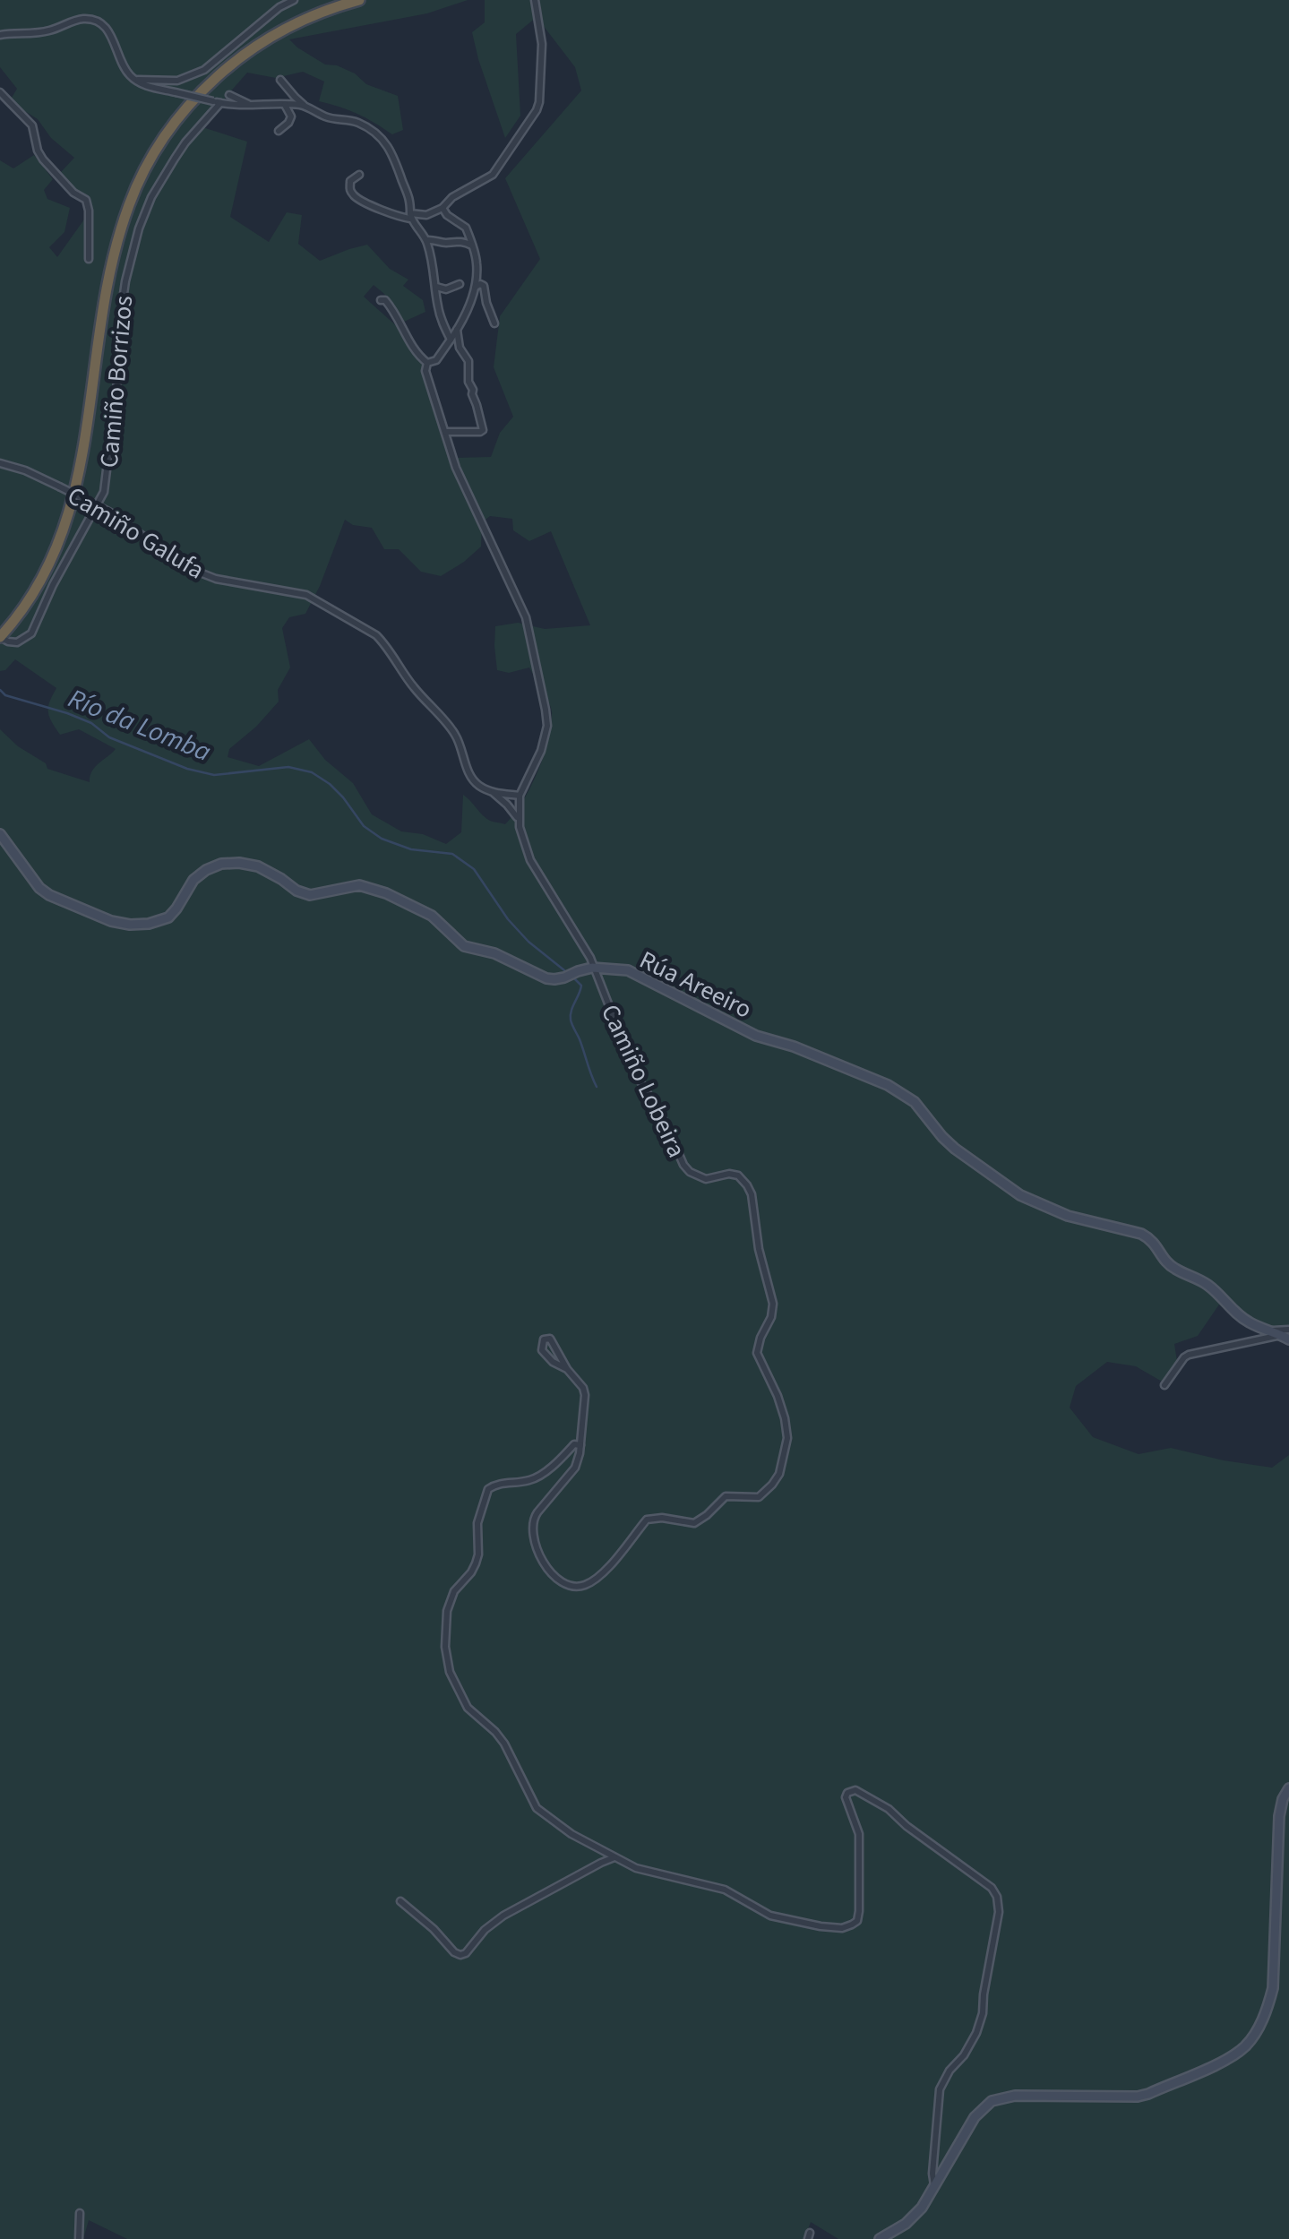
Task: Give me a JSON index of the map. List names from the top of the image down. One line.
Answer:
{"streets":{"street":["Camiño Borrizos","Camiño Galufa","Rúa Areeiro","Camiño Lobeira"]},"crossings":[["Camiño Borrizos","Camiño Galufa"],["Rúa Areeiro","Camiño Lobeira"]],"water":["Río da Lomba"]}
